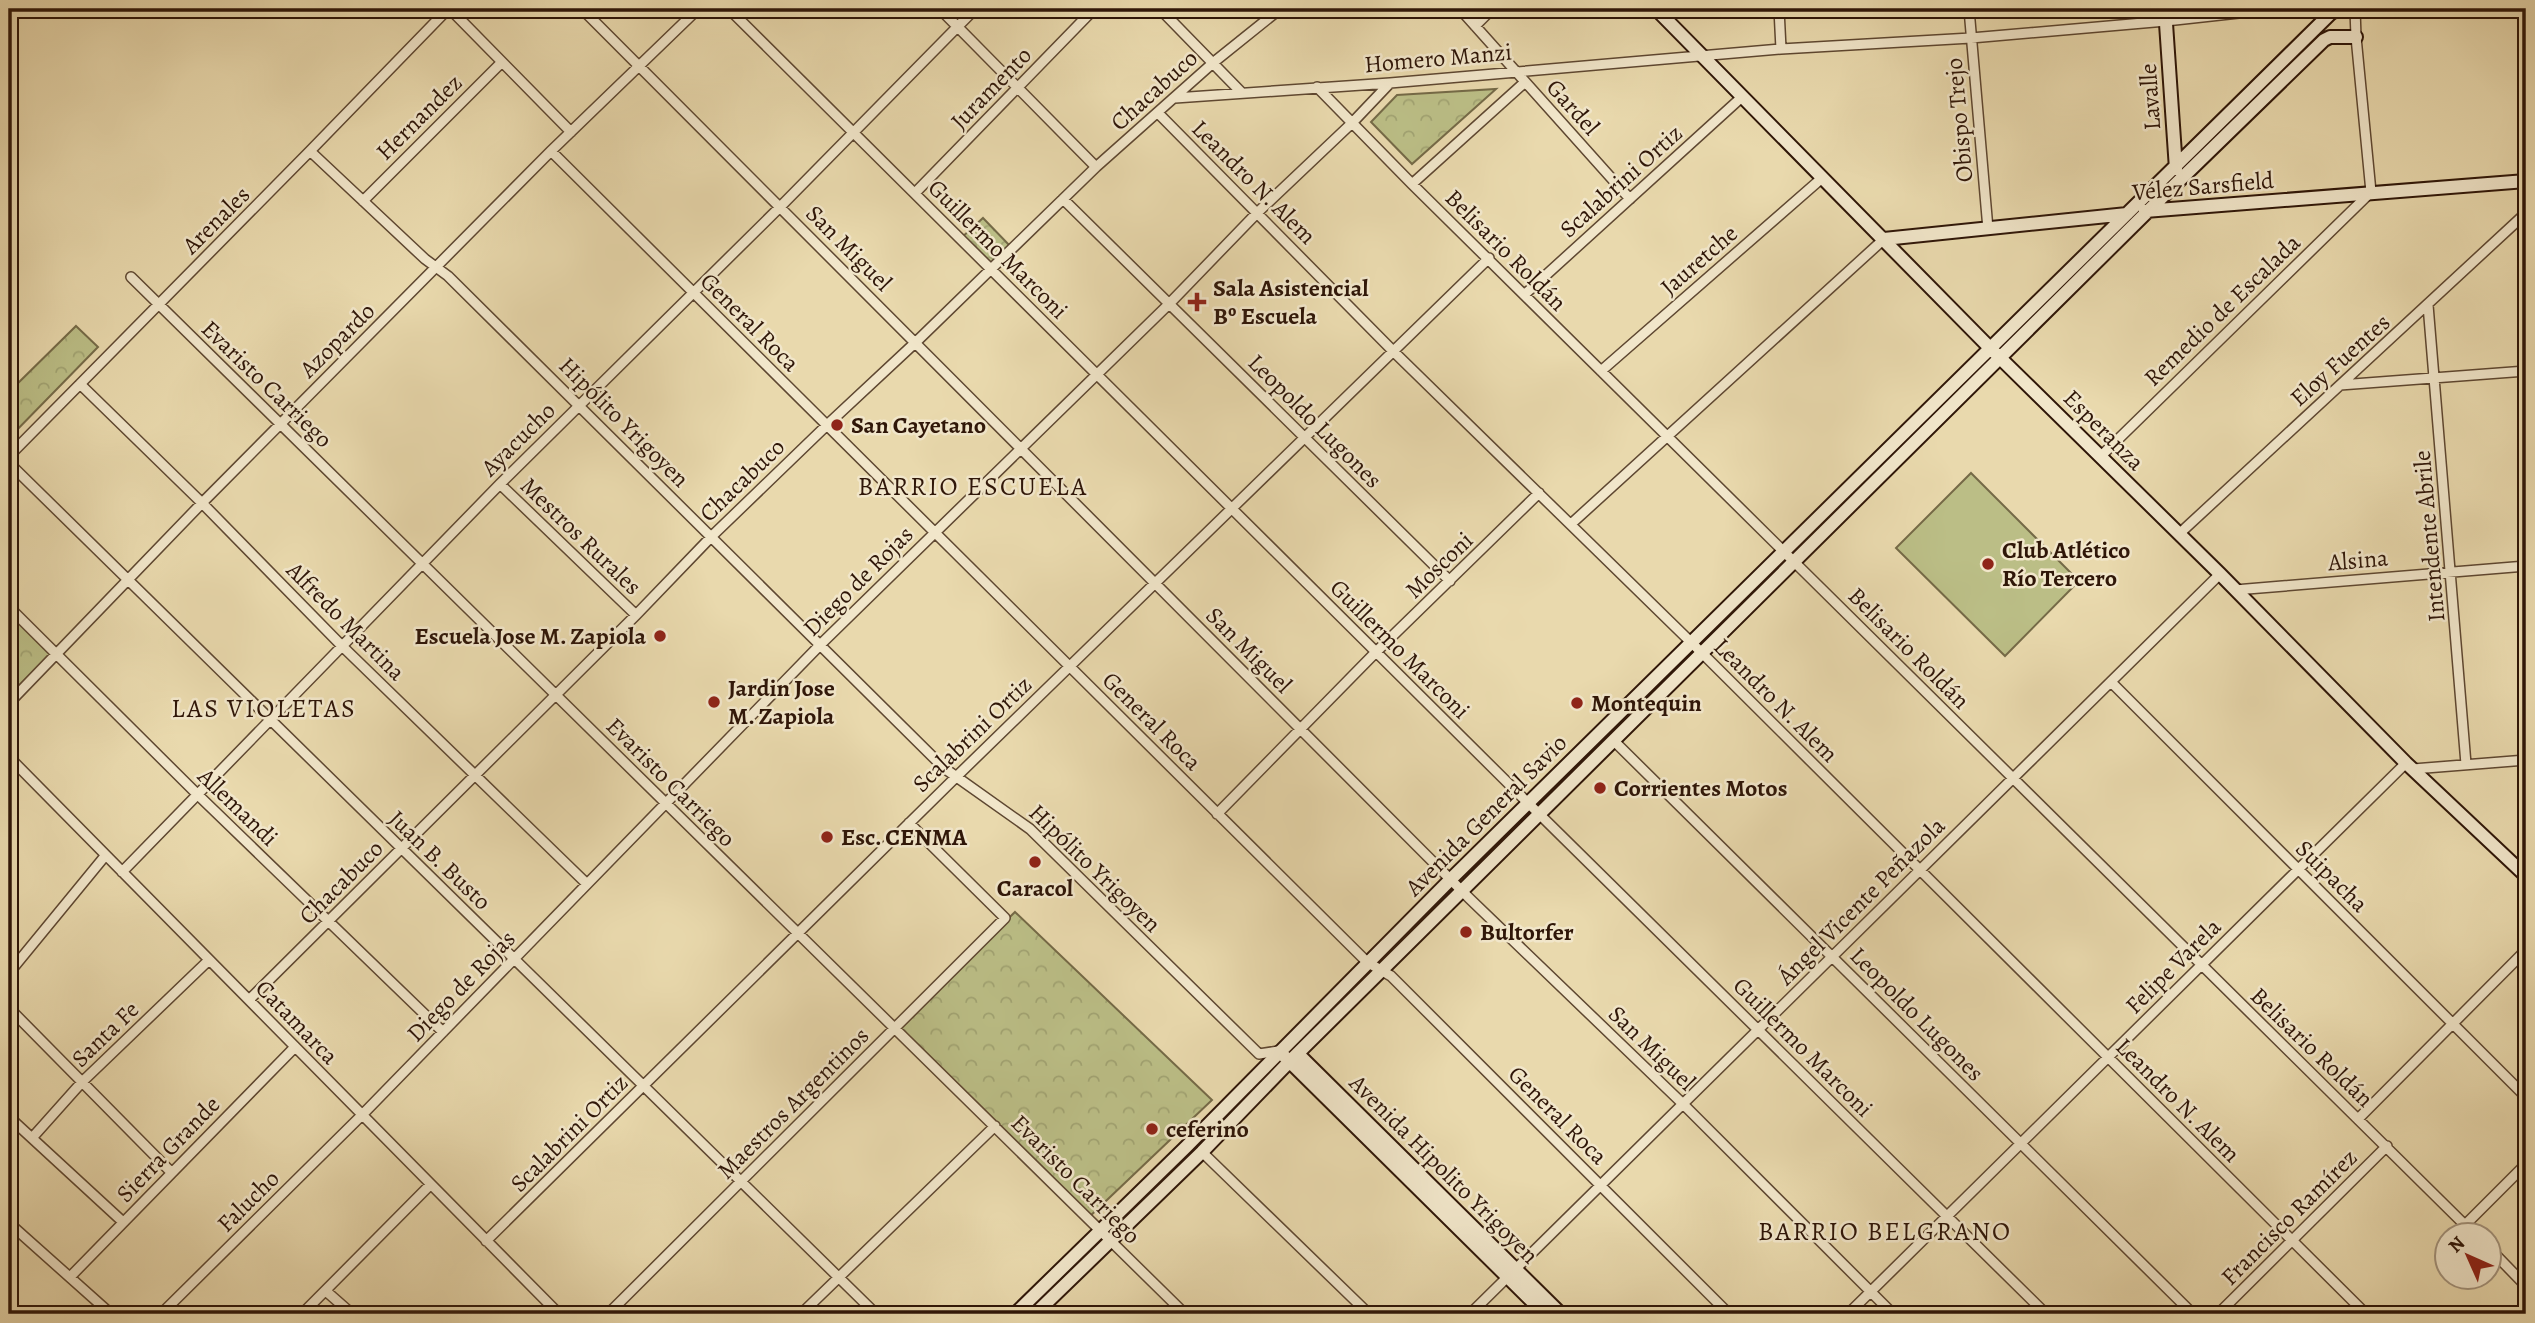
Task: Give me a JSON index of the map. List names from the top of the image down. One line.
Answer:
{"streets":{"main road":["Lavalle","Vélez Sarsfield","Esperanza","Avenida General Savio","Avenida Hipolito Yrigoyen"],"street":["Homero Manzi","Juramento","Chacabuco","Gardel","Hernandez","Obispo Trejo","Scalabrini Ortiz","Leandro N. Alem","Arenales","San Miguel","Guillermo Marconi","Belisario Roldán","Jauretche","Remedio de Escalada","General Roca","Azopardo","Eloy Fuentes","Evaristo Carriego","Leopoldo Lugones","Hipólito Yrigoyen","Ayacucho","Mestros Rurales","Intendente Abrile","Alsina","Mosconi","Diego de Rojas","Alfredo Martina","Allemandi","Juan B. Busto","Suipacha","Ángel Vicente Peñazola","Felipe Varela","Catamarca","Santa Fe","Maestros Argentinos","Sierra Grande","Falucho","Francisco Ramírez"]},"crossings":[["Homero Manzi","Chacabuco"],["Homero Manzi","Lavalle"],["Homero Manzi","Gardel"],["Homero Manzi","Obispo Trejo"],["Homero Manzi","Belisario Roldán"],["Homero Manzi","Esperanza"],["Homero Manzi","Diego de Rojas"],["Juramento","Guillermo Marconi"],["Chacabuco","Leandro N. Alem"],["Chacabuco","San Miguel"],["Chacabuco","Guillermo Marconi"],["Chacabuco","General Roca"],["Chacabuco","Evaristo Carriego"],["Chacabuco","Leopoldo Lugones"],["Chacabuco","Hipólito Yrigoyen"],["Chacabuco","Mestros Rurales"],["Chacabuco","Alfredo Martina"],["Chacabuco","Allemandi"],["Chacabuco","Juan B. Busto"],["Chacabuco","Catamarca"],["Gardel","Scalabrini Ortiz"],["Hernandez","Hipólito Yrigoyen"],["Obispo Trejo","Vélez Sarsfield"],["Scalabrini Ortiz","Leandro N. Alem"],["Scalabrini Ortiz","San Miguel"],["Scalabrini Ortiz","Guillermo Marconi"],["Scalabrini Ortiz","Belisario Roldán"],["Scalabrini Ortiz","General Roca"],["Scalabrini Ortiz","Evaristo Carriego"],["Scalabrini Ortiz","Leopoldo Lugones"],["Scalabrini Ortiz","Hipólito Yrigoyen"],["Scalabrini Ortiz","Esperanza"],["Scalabrini Ortiz","Juan B. Busto"],["Scalabrini Ortiz","Catamarca"],["Scalabrini Ortiz","Maestros Argentinos"],["Leandro N. Alem","Mosconi"],["Leandro N. Alem","Diego de Rojas"],["Leandro N. Alem","Avenida General Savio"],["Leandro N. Alem","Ángel Vicente Peñazola"],["Leandro N. Alem","Felipe Varela"],["Leandro N. Alem","Francisco Ramírez"],["Vélez Sarsfield","Remedio de Escalada"],["Vélez Sarsfield","Esperanza"],["Arenales","Evaristo Carriego"],["Arenales","Hipólito Yrigoyen"],["Arenales","Alfredo Martina"],["San Miguel","Azopardo"],["San Miguel","Ayacucho"],["San Miguel","Mosconi"],["San Miguel","Diego de Rojas"],["San Miguel","Avenida General Savio"],["San Miguel","Ángel Vicente Peñazola"],["San Miguel","Felipe Varela"],["Guillermo Marconi","Ayacucho"],["Guillermo Marconi","Mosconi"],["Guillermo Marconi","Diego de Rojas"],["Guillermo Marconi","Avenida General Savio"],["Guillermo Marconi","Ángel Vicente Peñazola"],["Guillermo Marconi","Felipe Varela"],["Belisario Roldán","Jauretche"],["Belisario Roldán","Diego de Rojas"],["Belisario Roldán","Avenida General Savio"],["Belisario Roldán","Ángel Vicente Peñazola"],["Belisario Roldán","Felipe Varela"],["Belisario Roldán","Francisco Ramírez"],["Jauretche","Esperanza"],["Remedio de Escalada","Esperanza"],["General Roca","Azopardo"],["General Roca","Ayacucho"],["General Roca","Mosconi"],["General Roca","Diego de Rojas"],["General Roca","Avenida General Savio"],["General Roca","Ángel Vicente Peñazola"],["Azopardo","Evaristo Carriego"],["Azopardo","Hipólito Yrigoyen"],["Azopardo","Alfredo Martina"],["Azopardo","Allemandi"],["Azopardo","Juan B. Busto"],["Eloy Fuentes","Esperanza"],["Eloy Fuentes","Intendente Abrile"],["Evaristo Carriego","Ayacucho"],["Evaristo Carriego","Diego de Rojas"],["Evaristo Carriego","Avenida General Savio"],["Evaristo Carriego","Maestros Argentinos"],["Leopoldo Lugones","Mosconi"],["Leopoldo Lugones","Diego de Rojas"],["Leopoldo Lugones","Avenida General Savio"],["Leopoldo Lugones","Ángel Vicente Peñazola"],["Leopoldo Lugones","Felipe Varela"],["Hipólito Yrigoyen","Ayacucho"],["Hipólito Yrigoyen","Diego de Rojas"],["Hipólito Yrigoyen","Avenida General Savio"],["Hipólito Yrigoyen","Avenida Hipolito Yrigoyen"],["Esperanza","Alsina"],["Esperanza","Avenida General Savio"],["Esperanza","Ángel Vicente Peñazola"],["Esperanza","Felipe Varela"],["Ayacucho","Mestros Rurales"],["Ayacucho","Alfredo Martina"],["Ayacucho","Allemandi"],["Ayacucho","Juan B. Busto"],["Ayacucho","Catamarca"],["Intendente Abrile","Alsina"],["Diego de Rojas","Alfredo Martina"],["Diego de Rojas","Allemandi"],["Diego de Rojas","Juan B. Busto"],["Diego de Rojas","Catamarca"],["Diego de Rojas","Falucho"],["Avenida General Savio","Avenida Hipolito Yrigoyen"],["Juan B. Busto","Maestros Argentinos"],["Suipacha","Ángel Vicente Peñazola"],["Suipacha","Felipe Varela"],["Suipacha","Francisco Ramírez"],["Ángel Vicente Peñazola","Avenida Hipolito Yrigoyen"],["Catamarca","Santa Fe"],["Catamarca","Sierra Grande"],["Catamarca","Falucho"]],"districts":["BARRIO ESCUELA","LAS VIOLETAS","BARRIO BELGRANO"],"places":{"health":["Sala Asistencial Bº Escuela"],"other":["San Cayetano","Club Atlético Río Tercero","Escuela Jose M. Zapiola","Jardin Jose M. Zapiola","Montequin","Corrientes Motos","Esc. CENMA","Caracol","Bultorfer","ceferino"]},"north":"top left"}
